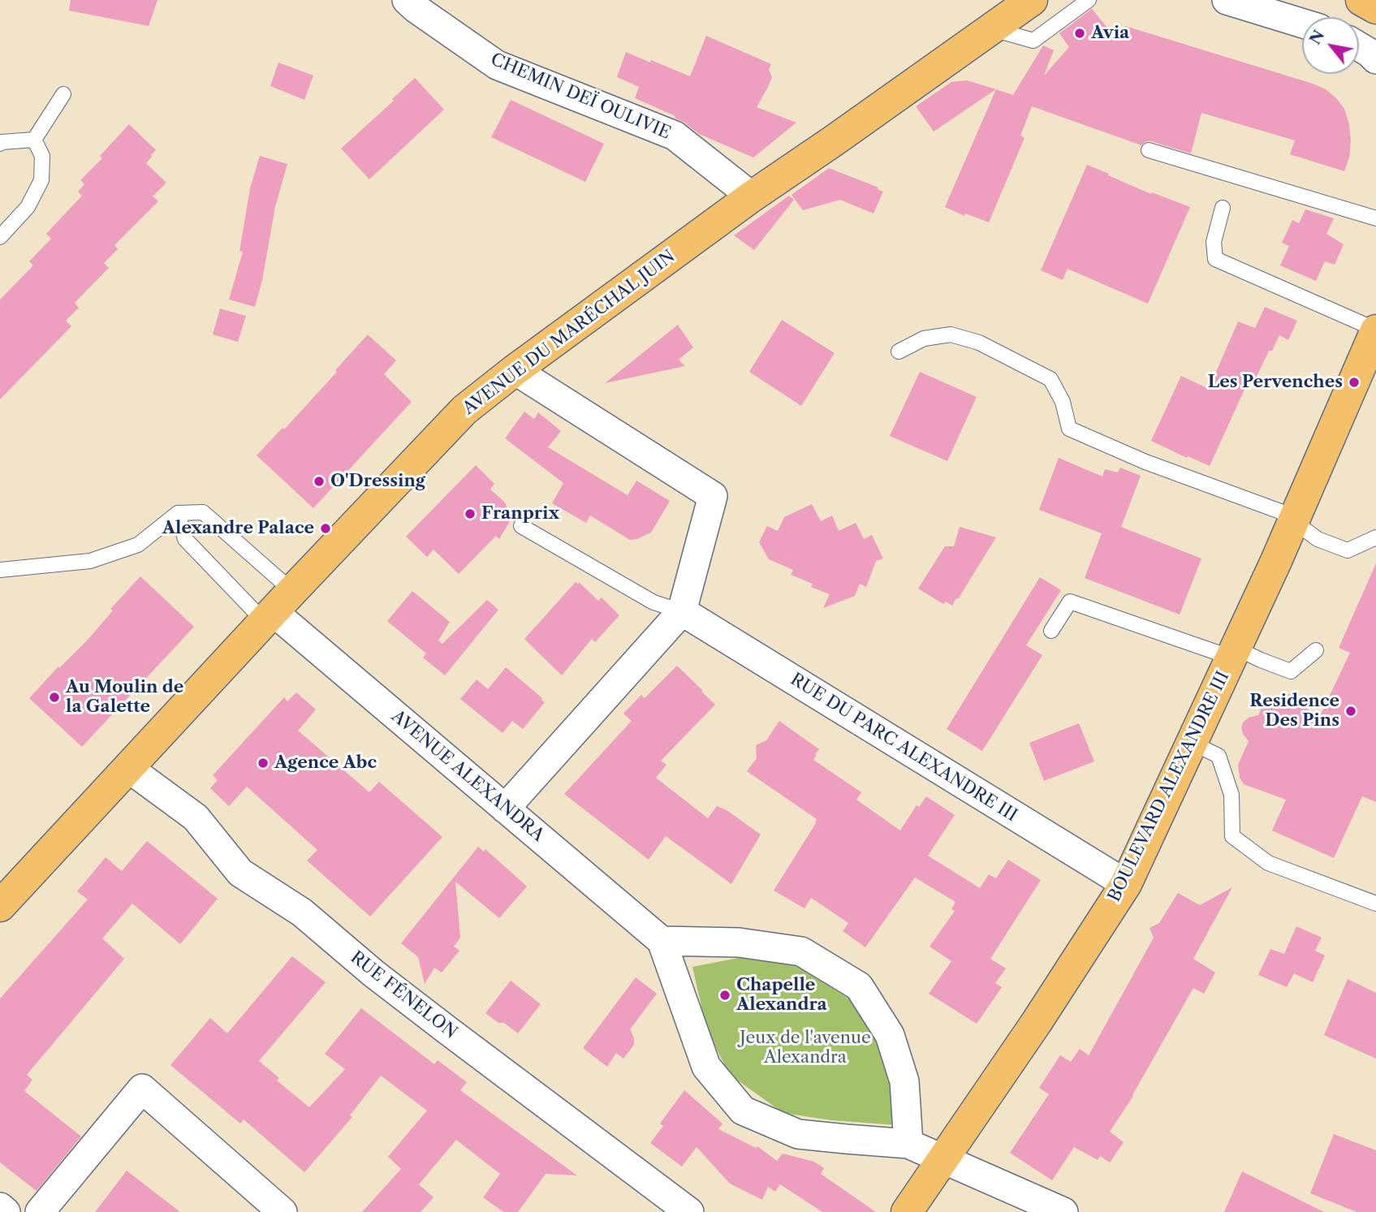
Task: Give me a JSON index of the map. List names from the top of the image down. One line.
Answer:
{"streets":{"main road":["AVENUE DU MARÉCHAL JUIN","BOULEVARD ALEXANDRE III"],"street":["CHEMIN DEÏ OULIVIE","RUE DU PARC ALEXANDRE III","AVENUE ALEXANDRA","RUE FÉNELON"]},"crossings":[["CHEMIN DEÏ OULIVIE","AVENUE DU MARÉCHAL JUIN"],["AVENUE DU MARÉCHAL JUIN","AVENUE ALEXANDRA"],["AVENUE DU MARÉCHAL JUIN","RUE FÉNELON"],["RUE DU PARC ALEXANDRE III","BOULEVARD ALEXANDRE III"],["AVENUE ALEXANDRA","BOULEVARD ALEXANDRE III"]],"parks":["Jeux de l'avenue Alexandra"],"places":["Avia","Les Pervenches","O'Dressing","Franprix","Alexandre Palace","Au Moulin de la Galette","Residence Des Pins","Agence Abc","Chapelle Alexandra"],"north":"top left"}
